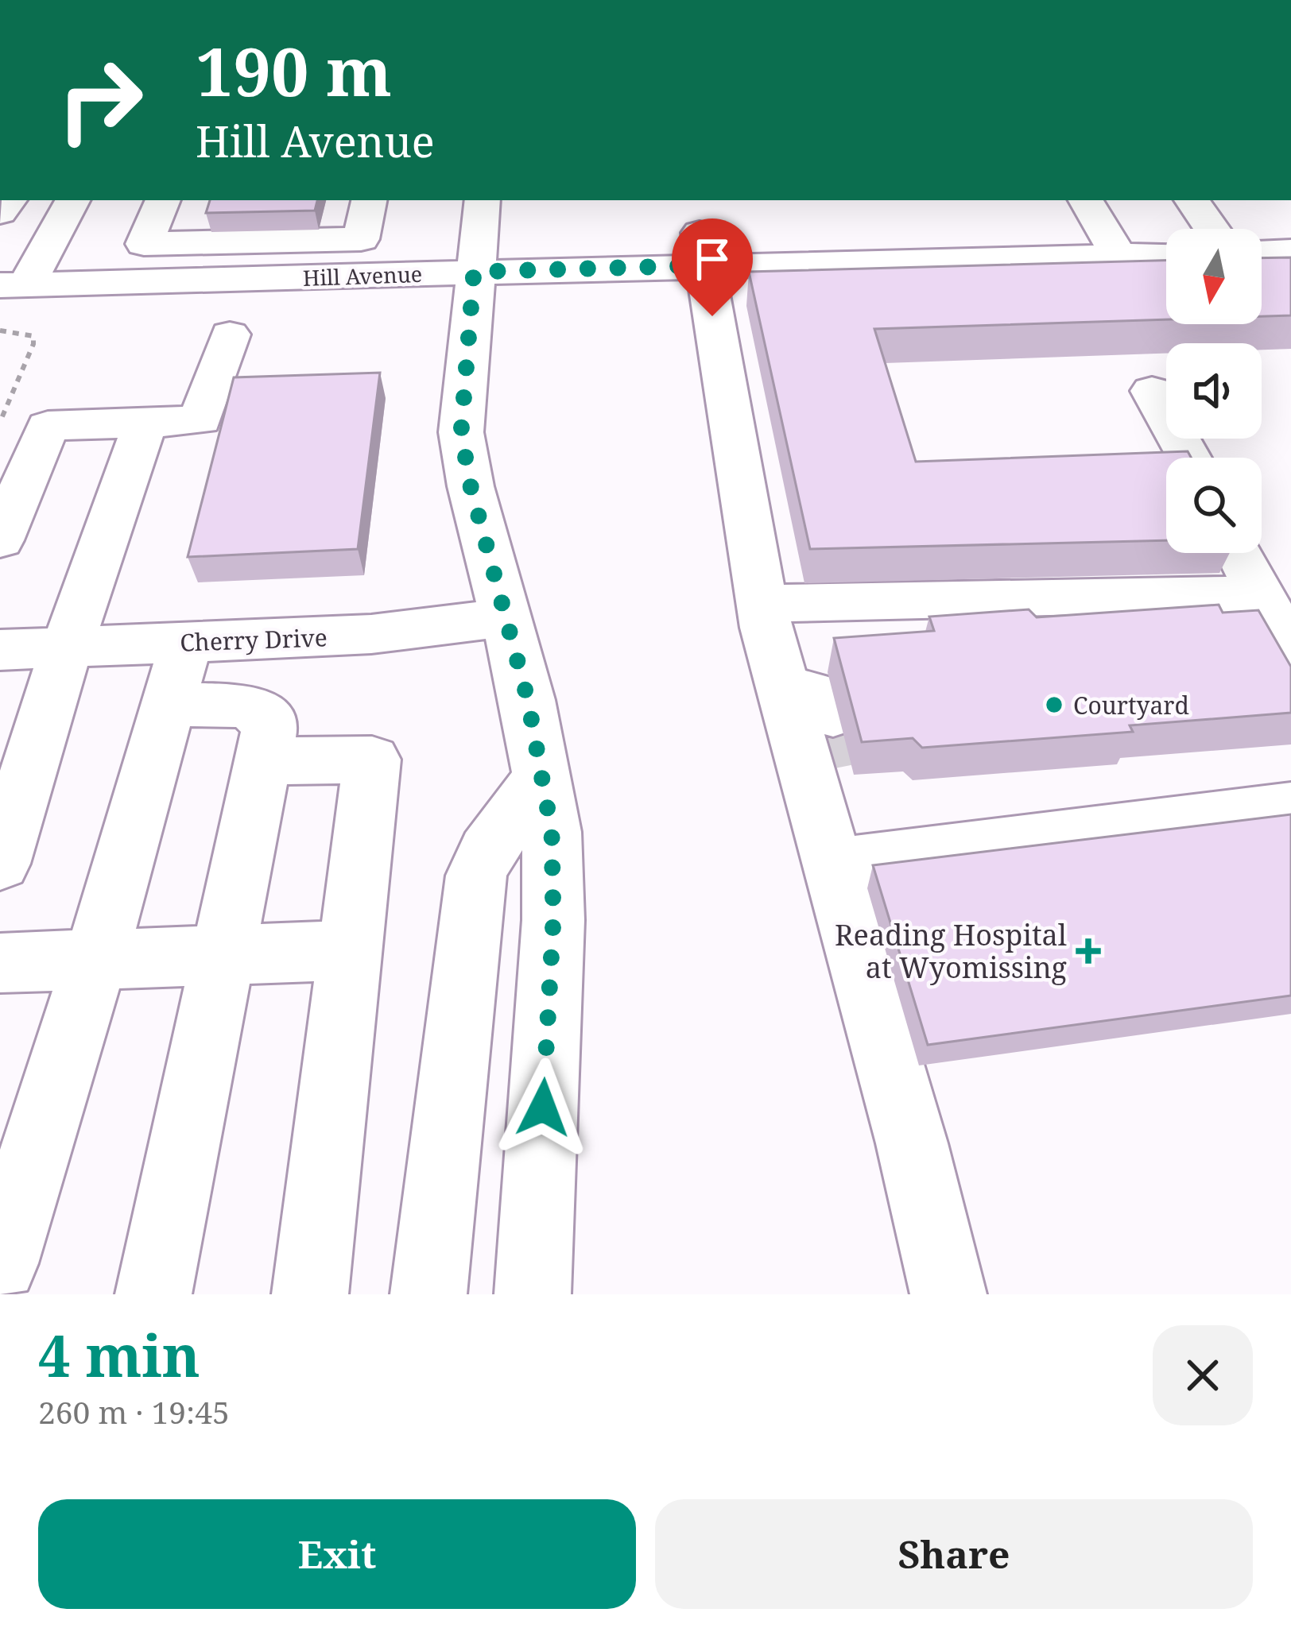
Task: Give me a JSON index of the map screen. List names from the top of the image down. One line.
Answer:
{"streets":{"street":["Hill Avenue","Cherry Drive"]},"places":{"other":["Courtyard"],"health":["Reading Hospital at Wyomissing"]},"north":"bottom","page":{"turn":["190 m","Hill Avenue"],"heading":["4 min","260 m · 19:45"],"buttons":["Exit","Share"]}}
